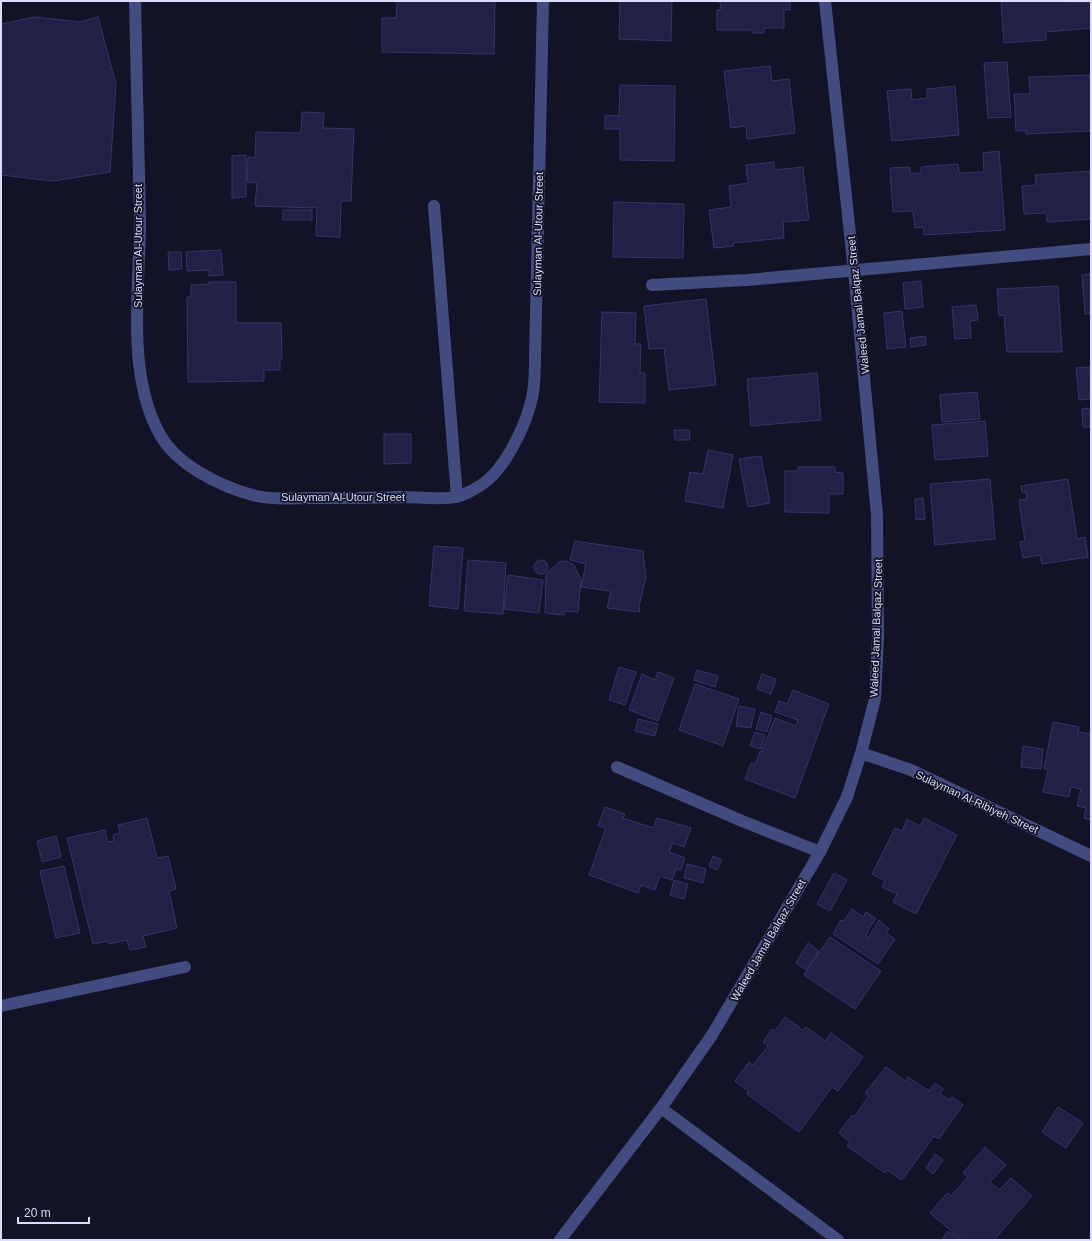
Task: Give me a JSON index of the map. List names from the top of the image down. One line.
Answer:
{"streets":{"street":["Sulayman Al-Utour Street","Waleed Jamal Balqaz Street","Sulayman Al-Ribiyeh Street"]},"crossings":[["Waleed Jamal Balqaz Street","Sulayman Al-Ribiyeh Street"]],"scale_bar":"20 m"}
